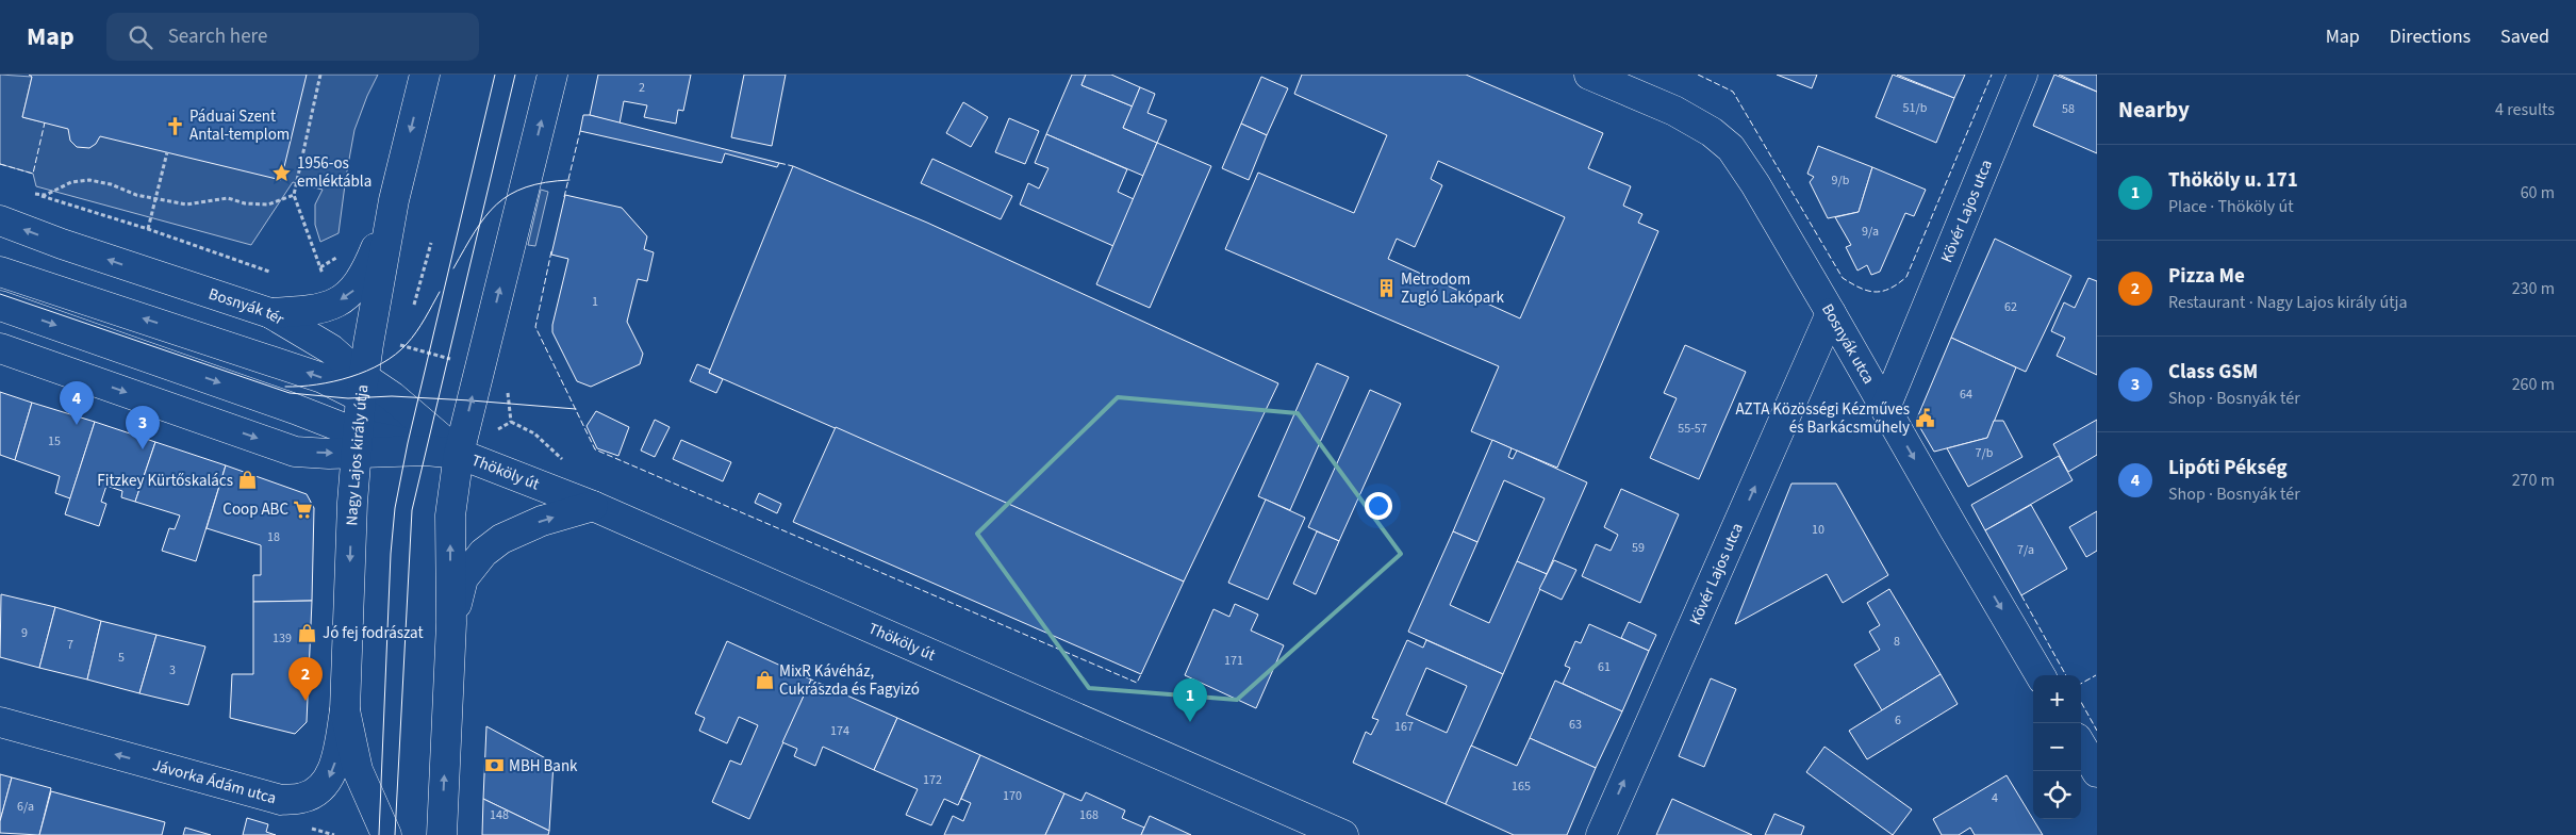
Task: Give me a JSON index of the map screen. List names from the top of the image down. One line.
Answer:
{"streets":{"main road":["Kövér Lajos utca","Bosnyák tér","Bosnyák utca","Nagy Lajos király útja","Thököly út","Jávorka Ádám utca"]},"crossings":[["Kövér Lajos utca","Bosnyák utca"],["Bosnyák tér","Nagy Lajos király útja"],["Bosnyák tér","Thököly út"],["Nagy Lajos király útja","Jávorka Ádám utca"]],"one_way":["Kövér Lajos utca","Bosnyák utca","Jávorka Ádám utca"],"places":{"church":["Páduai Szent Antal-templom"],"place":["1956-os emléktábla"],"building":["Metrodom Zugló Lakópark"],"public building":["AZTA Közösségi Kézműves és Barkácsműhely"],"shop":["Fitzkey Kürtőskalács","Jó fej fodrászat","MixR Kávéház, Cukrászda és Fagyizó"],"supermarket":["Coop ABC"],"bank":["MBH Bank"]},"house_numbers":["2","51/b","58","9/b","9/a","1","62","64","55-57","15","7/b","10","18","59","7/a","9","139","8","7","5","171","61","3","6","63","167","174","172","165","170","4","6/a","148","168"],"page":{"header":"Map","search":"Search here","nav":["Map","Directions","Saved"],"heading":["Nearby","4 results"],"list":[{"mark":"1","name":"Thököly u. 171","note":"Place · Thököly út","value":"60 m"},{"mark":"2","name":"Pizza Me","note":"Restaurant · Nagy Lajos király útja","value":"230 m"},{"mark":"3","name":"Class GSM","note":"Shop · Bosnyák tér","value":"260 m"},{"mark":"4","name":"Lipóti Pékség","note":"Shop · Bosnyák tér","value":"270 m"}],"pins":["4","3","2","1"],"map_buttons":["+","−"]}}
